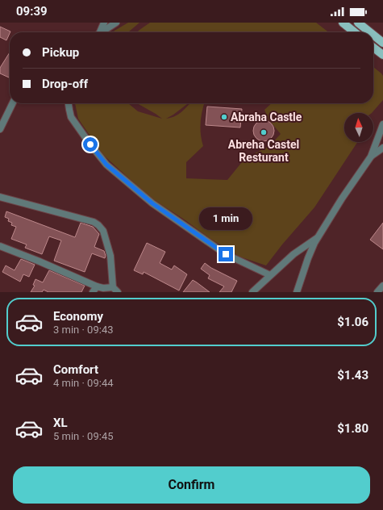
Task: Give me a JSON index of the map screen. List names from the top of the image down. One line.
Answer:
{"places":["Abraha Castle","Abreha Castel Resturant"],"north":"top","page":{"status":"09:39","banner":["Pickup","Drop-off"],"bubble":"1 min","list":[{"name":"Economy","note":"3 min · 09:43","value":"$1.06"},{"name":"Comfort","note":"4 min · 09:44","value":"$1.43"},{"name":"XL","note":"5 min · 09:45","value":"$1.80"}],"buttons":"Confirm"}}
